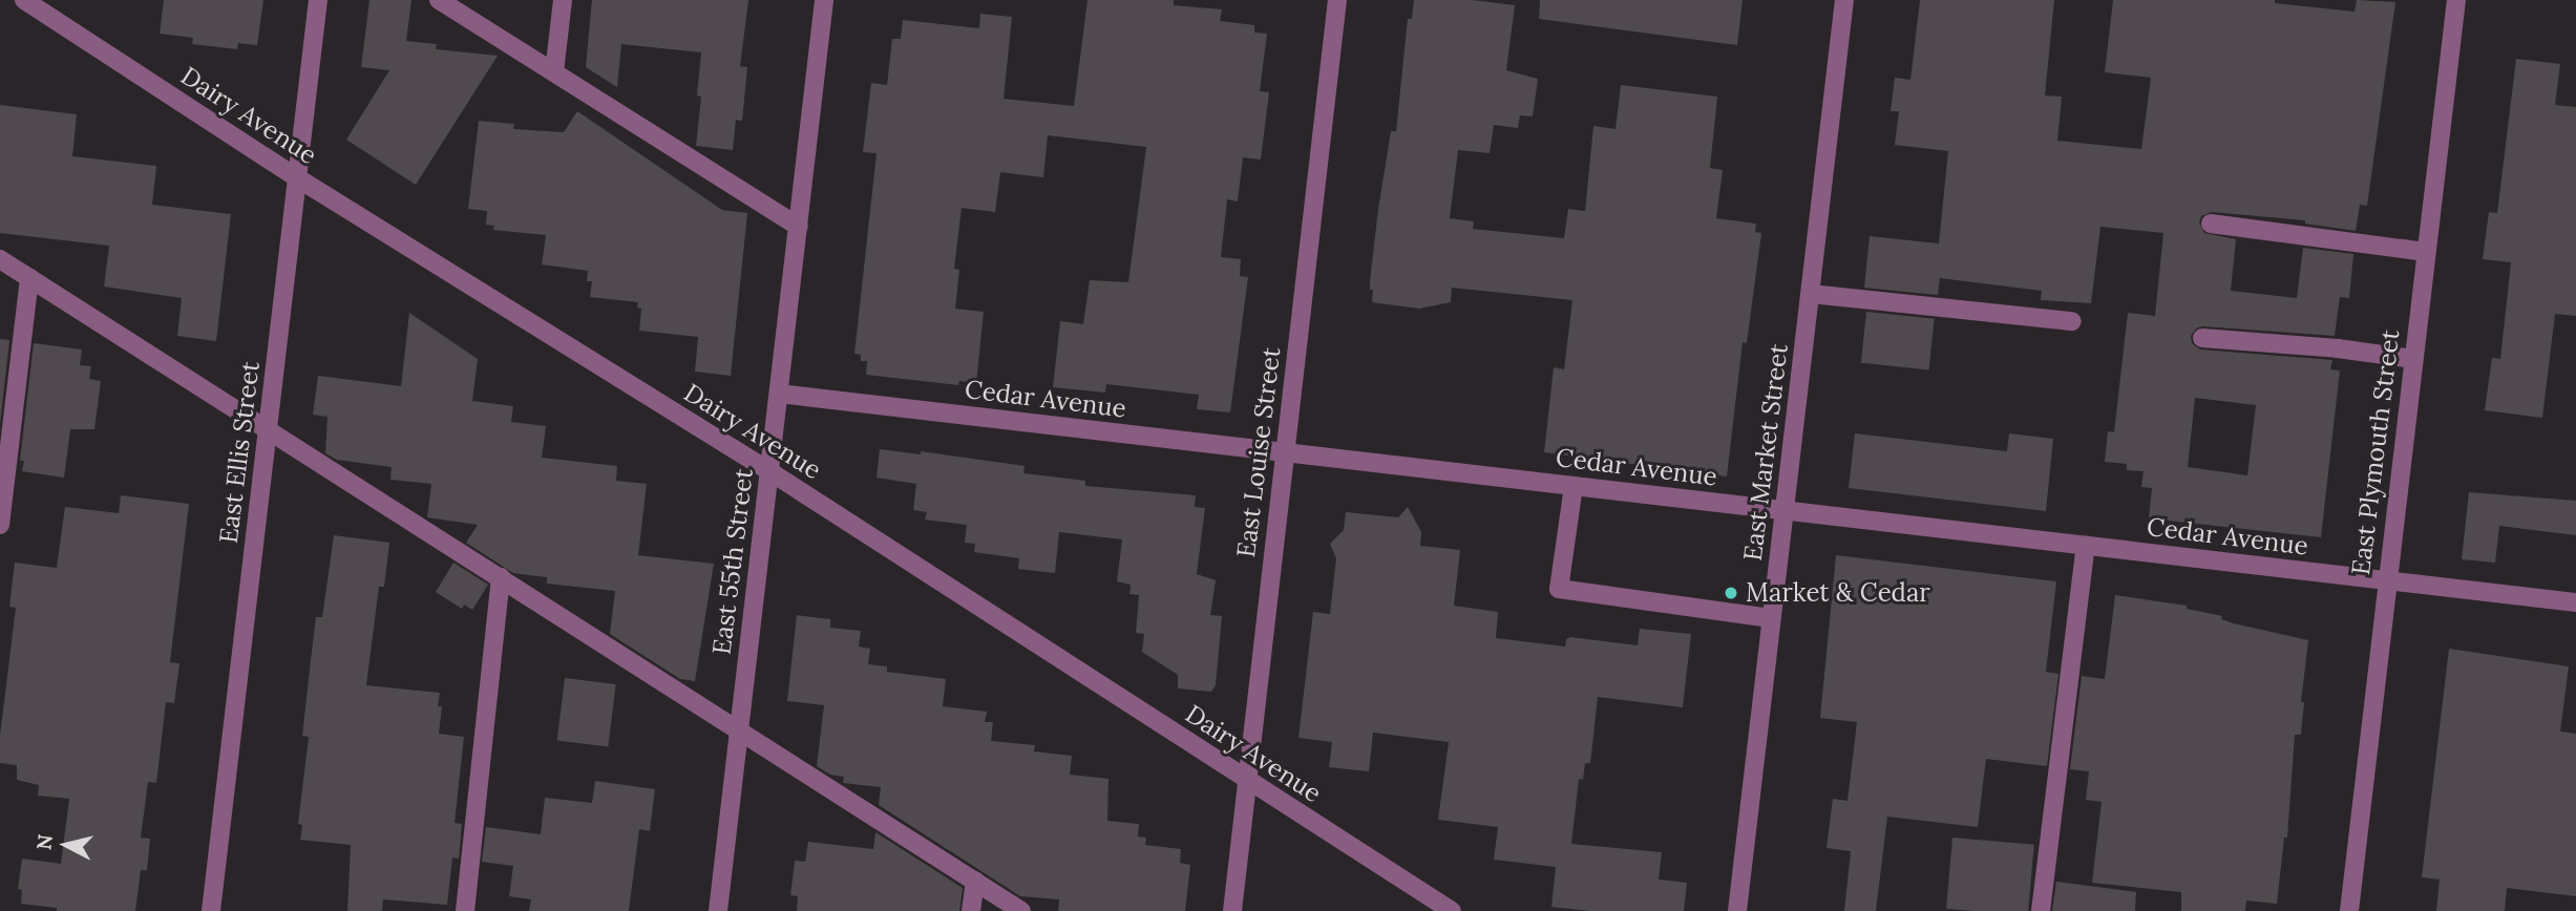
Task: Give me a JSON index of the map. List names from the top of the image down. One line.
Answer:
{"streets":{"street":["Dairy Avenue","Cedar Avenue","East Ellis Street","East Louise Street","East Market Street","East Plymouth Street","East 55th Street"]},"crossings":[["Dairy Avenue","East Ellis Street"],["Dairy Avenue","East Louise Street"],["Dairy Avenue","East 55th Street"],["Cedar Avenue","East Louise Street"],["Cedar Avenue","East Market Street"],["Cedar Avenue","East Plymouth Street"],["Cedar Avenue","East 55th Street"]],"places":["Market & Cedar"],"north":"left"}
